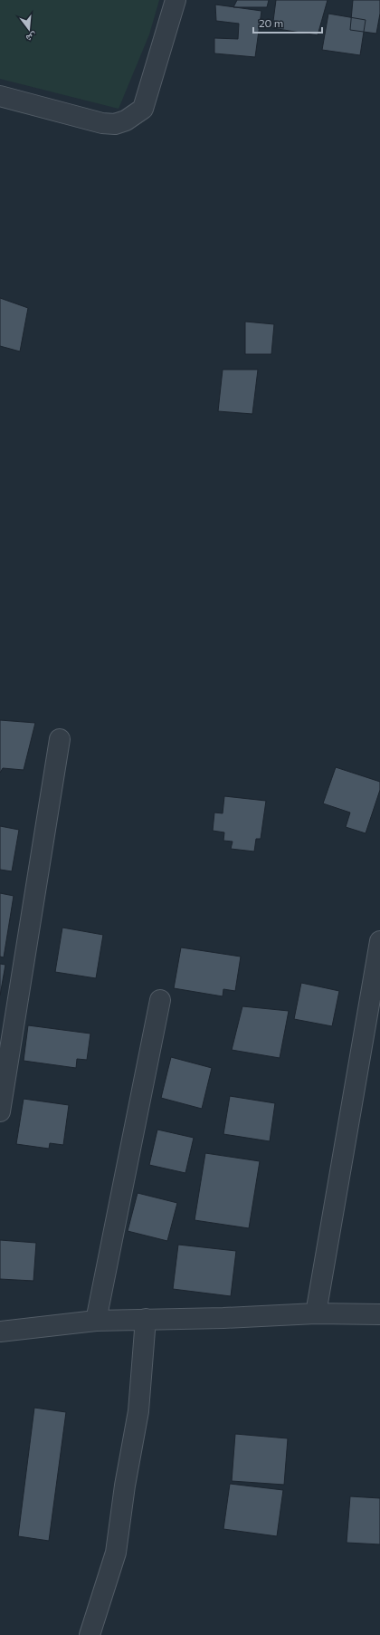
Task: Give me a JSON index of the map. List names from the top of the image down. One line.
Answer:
{"scale_bar":"20 m","north":"bottom"}
